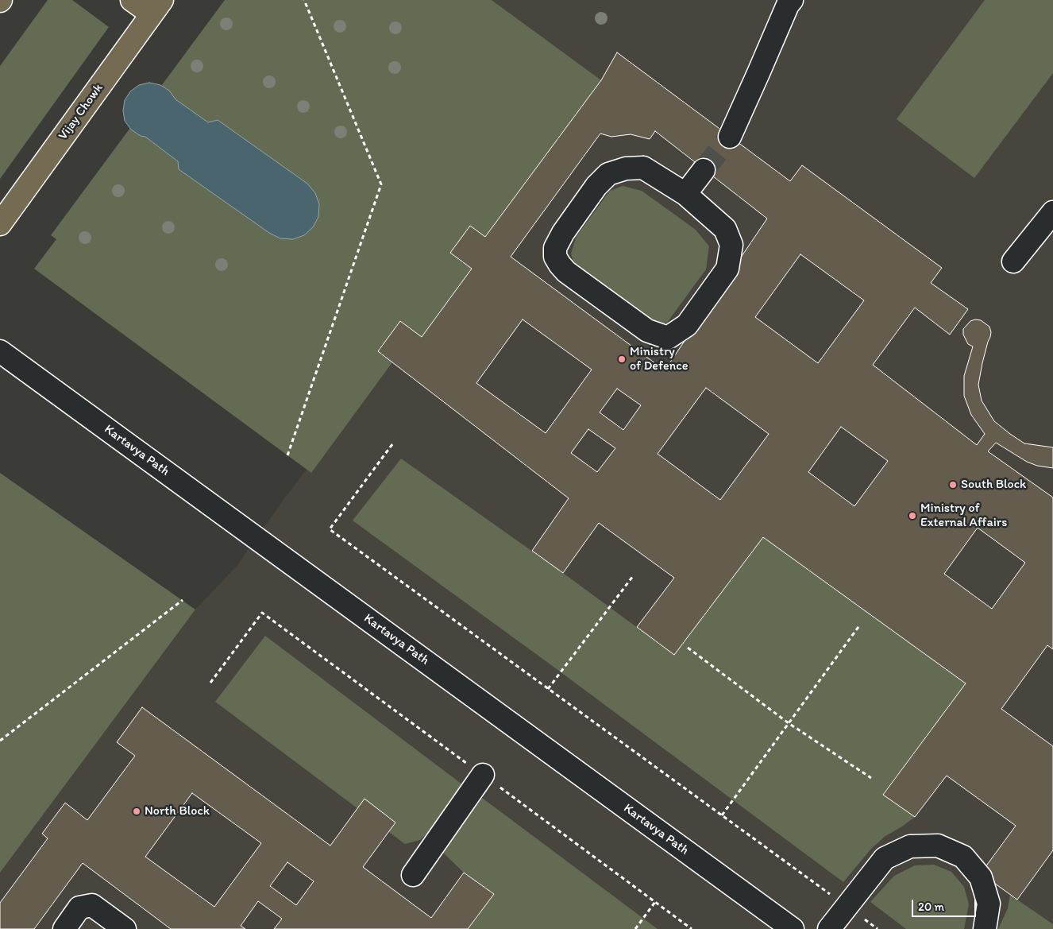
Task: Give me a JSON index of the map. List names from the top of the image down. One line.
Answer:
{"streets":{"main road":["Vijay Chowk"],"street":["Kartavya Path"]},"places":["Ministry of Defence","South Block","Ministry of External Affairs","North Block"],"scale_bar":"20 m"}
